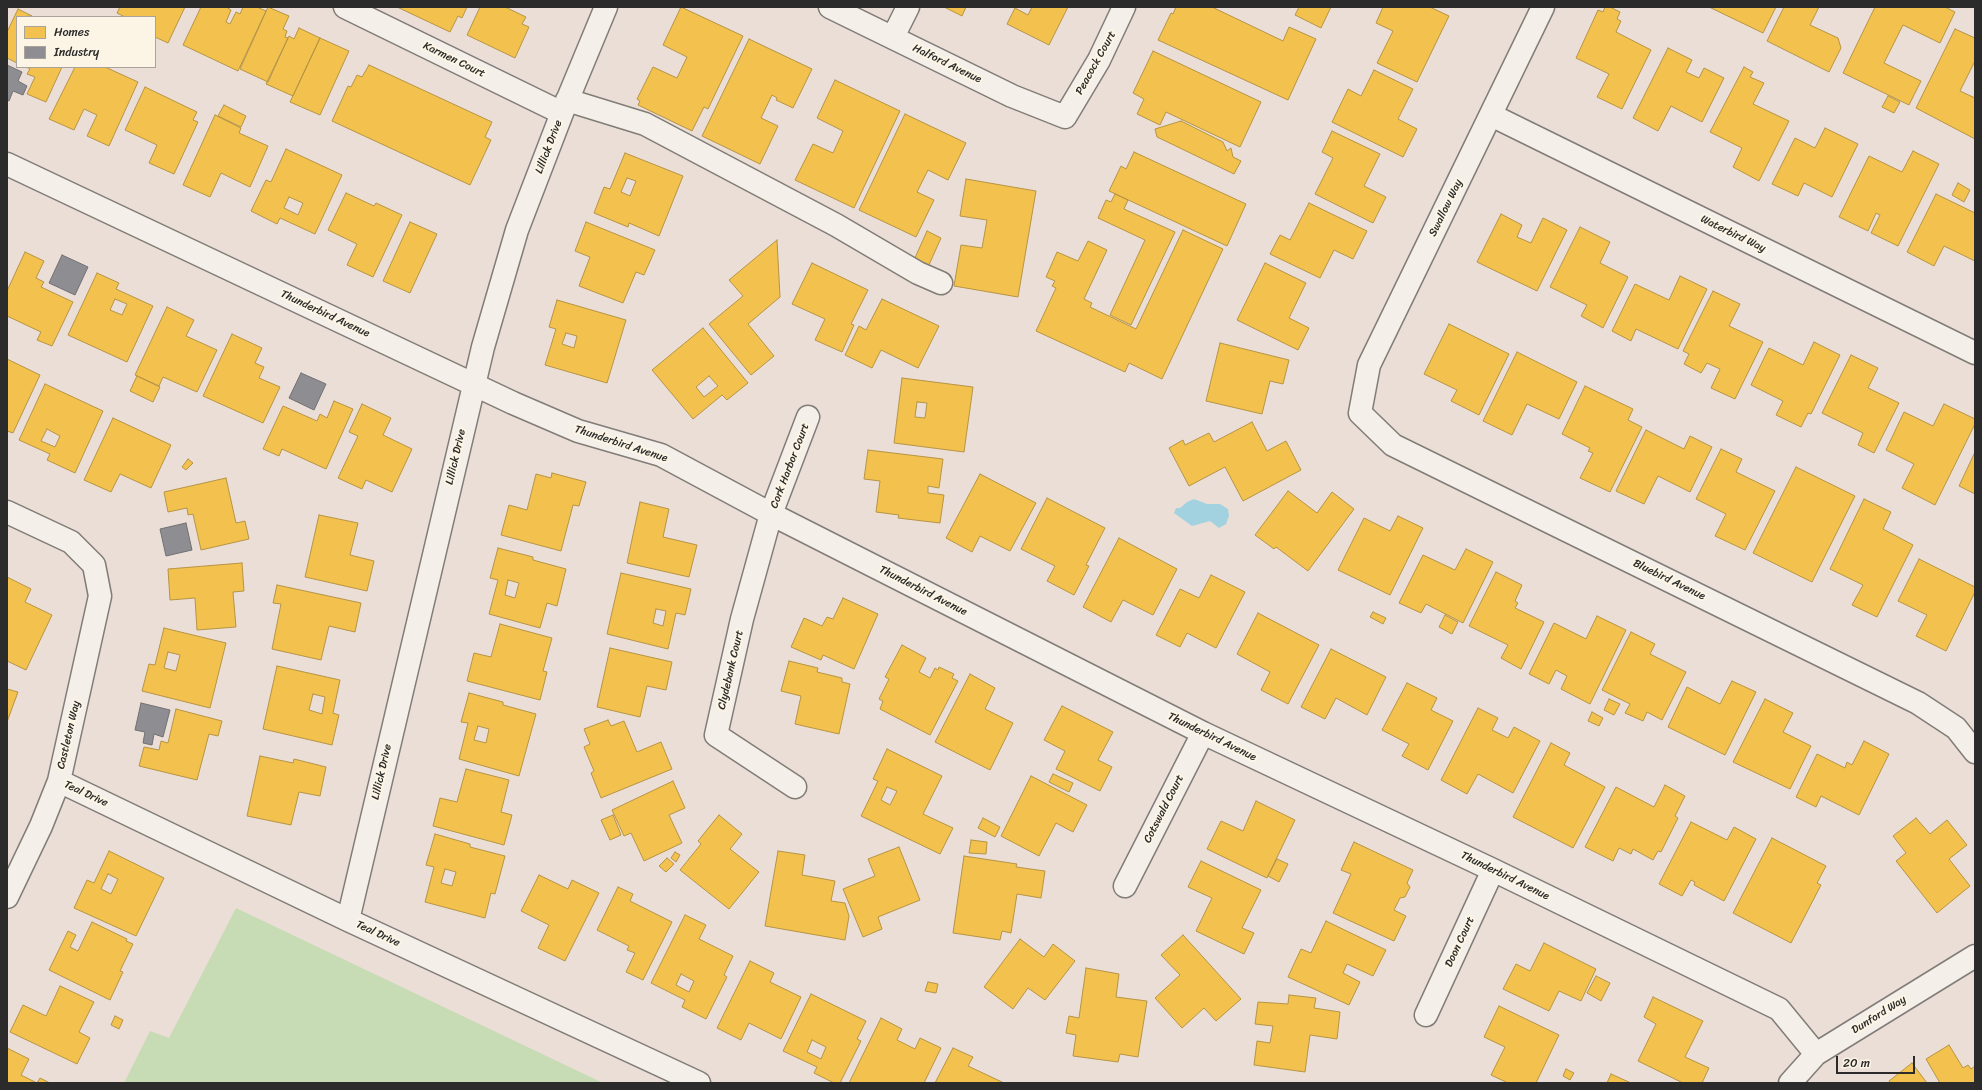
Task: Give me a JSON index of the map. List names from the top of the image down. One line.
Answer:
{"streets":{"street":["Karmen Court","Peacock Court","Halford Avenue","Lillick Drive","Swallow Way","Waterbird Way","Thunderbird Avenue","Cork Harbor Court","Bluebird Avenue","Clydebank Court","Castleton Way","Teal Drive","Cotswald Court","Doon Court","Dunford Way"]},"crossings":[["Karmen Court","Lillick Drive"],["Peacock Court","Halford Avenue"],["Lillick Drive","Thunderbird Avenue"],["Lillick Drive","Teal Drive"],["Swallow Way","Waterbird Way"],["Swallow Way","Bluebird Avenue"],["Thunderbird Avenue","Cork Harbor Court"],["Thunderbird Avenue","Clydebank Court"],["Thunderbird Avenue","Cotswald Court"],["Thunderbird Avenue","Doon Court"],["Thunderbird Avenue","Dunford Way"],["Cork Harbor Court","Clydebank Court"],["Castleton Way","Teal Drive"]],"legend":["Homes","Industry"],"scale_bar":"20 m"}
